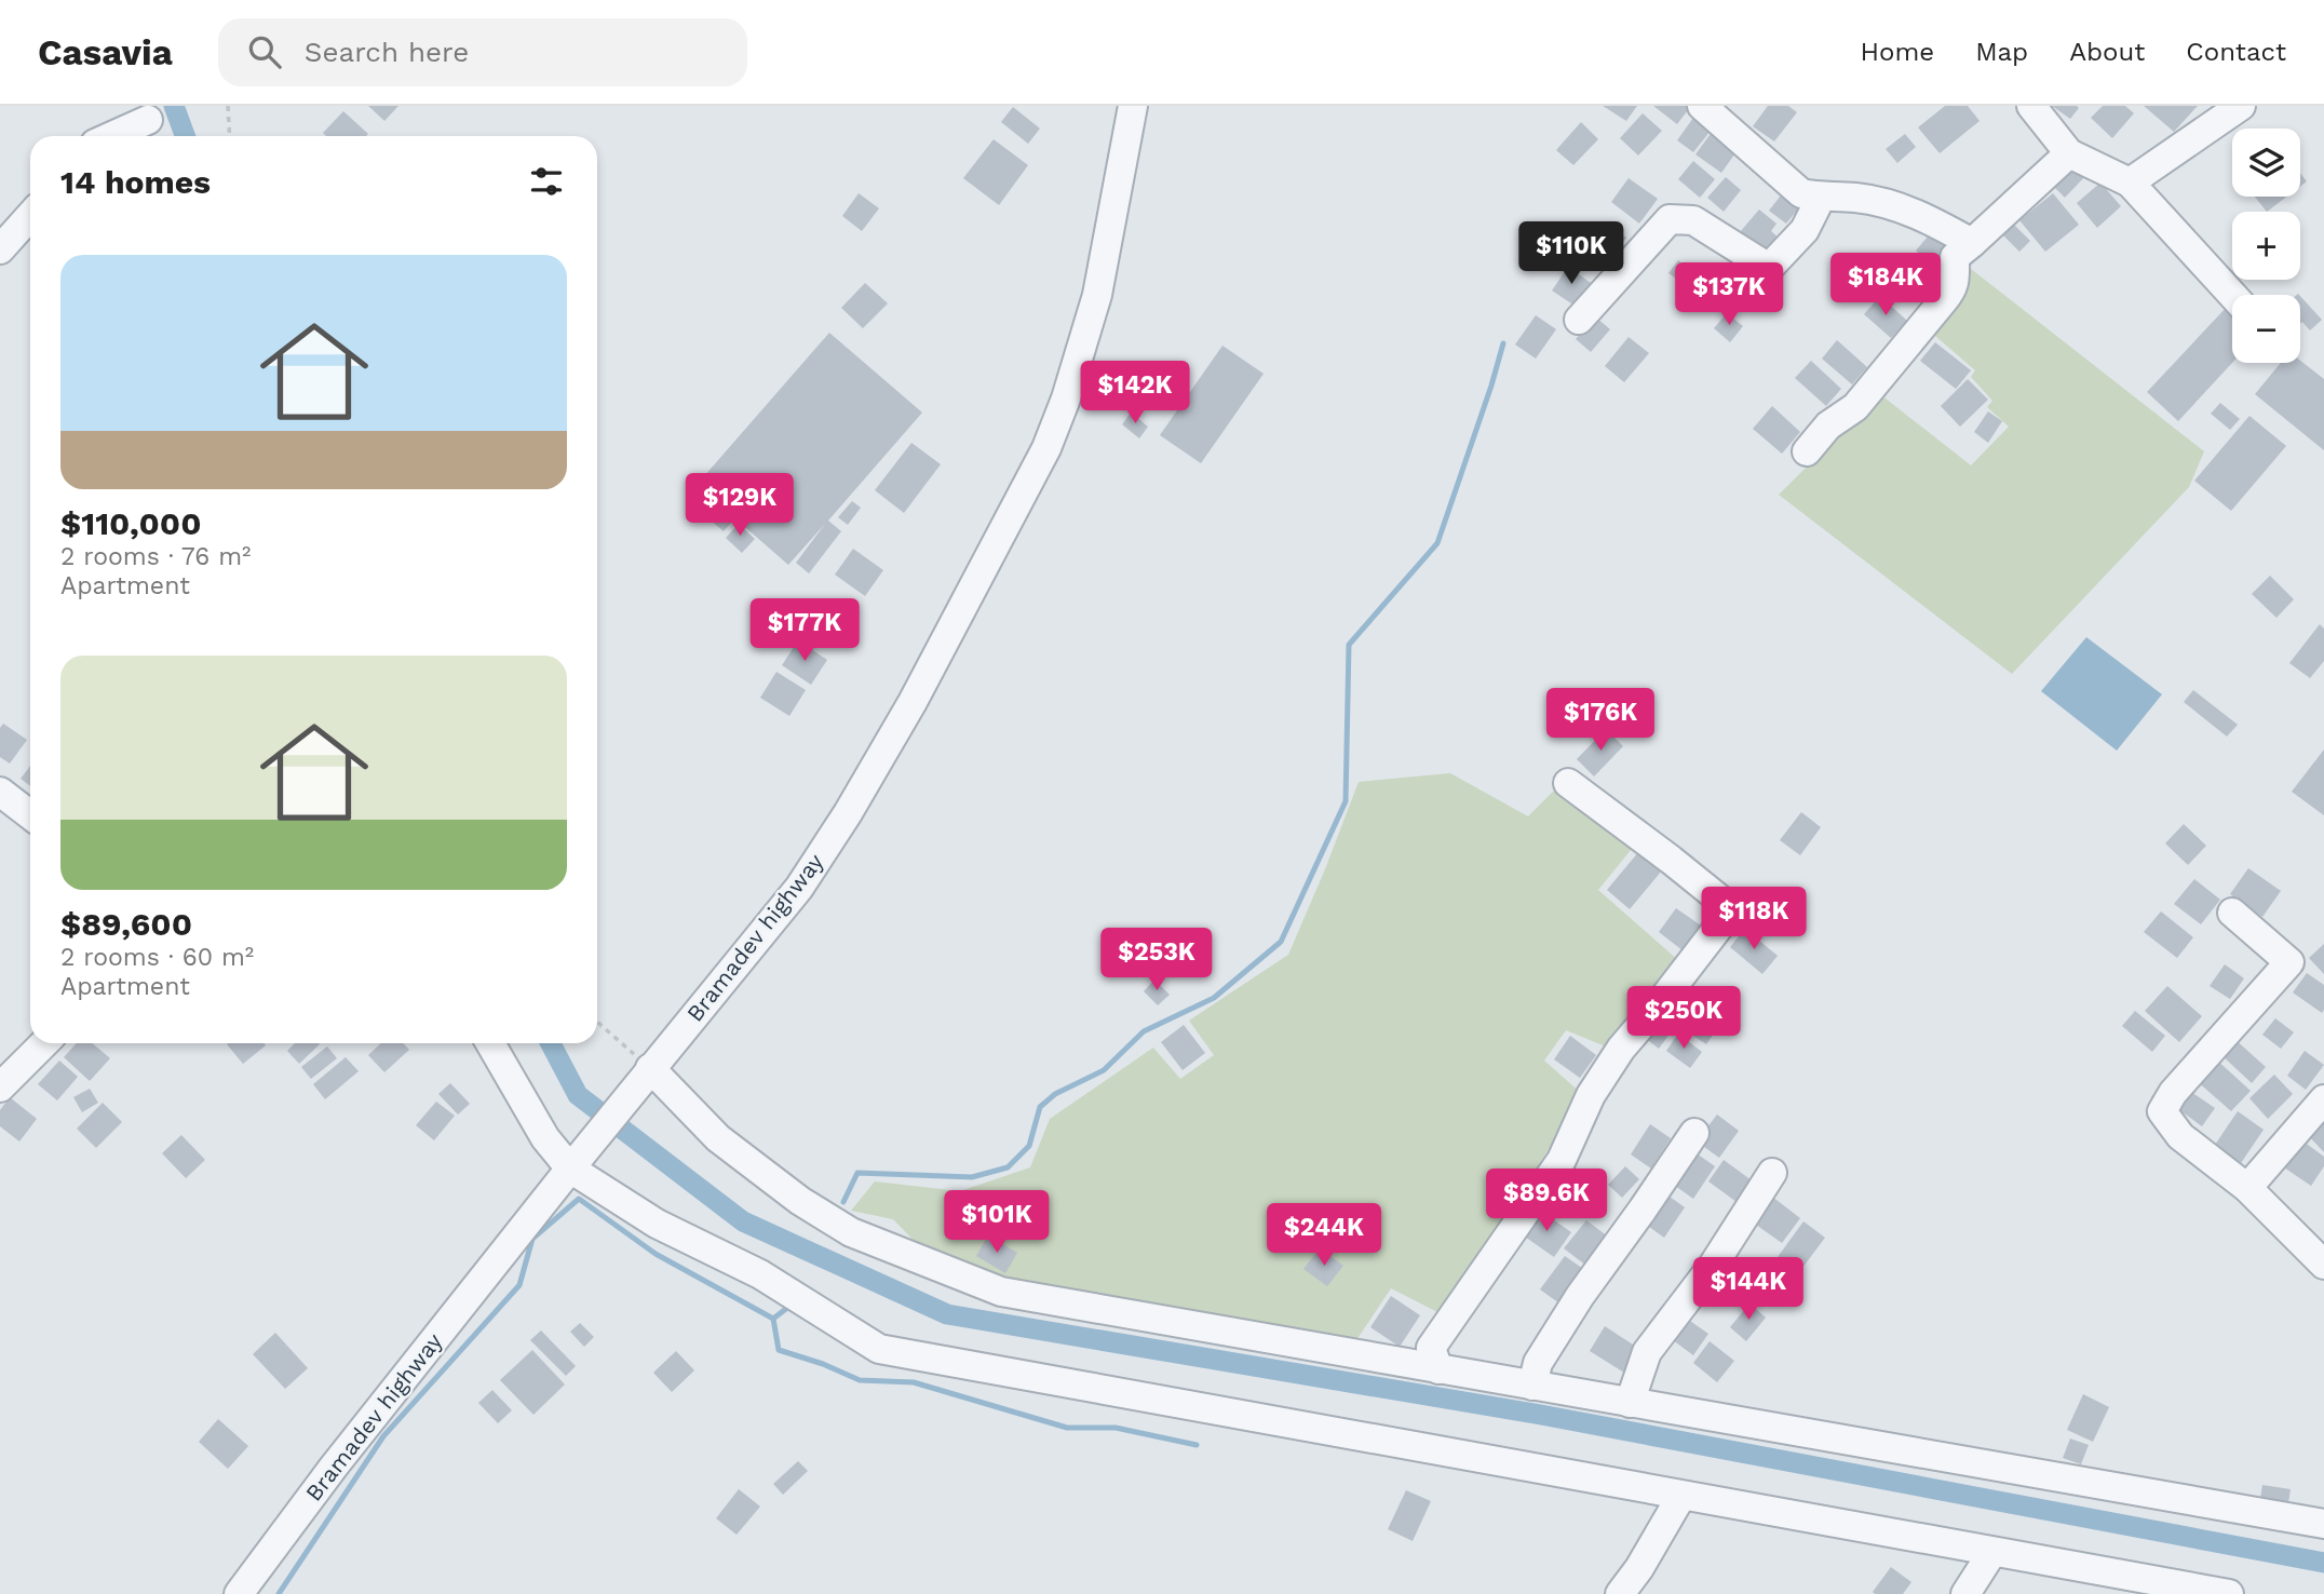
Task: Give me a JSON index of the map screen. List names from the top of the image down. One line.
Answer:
{"streets":{"street":["Bramadev highway"]},"page":{"header":"Casavia","search":"Search here","nav":["Home","Map","About","Contact"],"map_buttons":["+","−"],"heading":"14 homes","price":["$110K","$184K","$137K","$142K","$129K","$177K","$176K","$118K","$253K","$250K","$89.6K","$101K","$244K","$144K"],"list":[{"name":"$110,000","note":"2 rooms · 76 m² · Apartment"},{"name":"$89,600","note":"2 rooms · 60 m² · Apartment"}]}}
